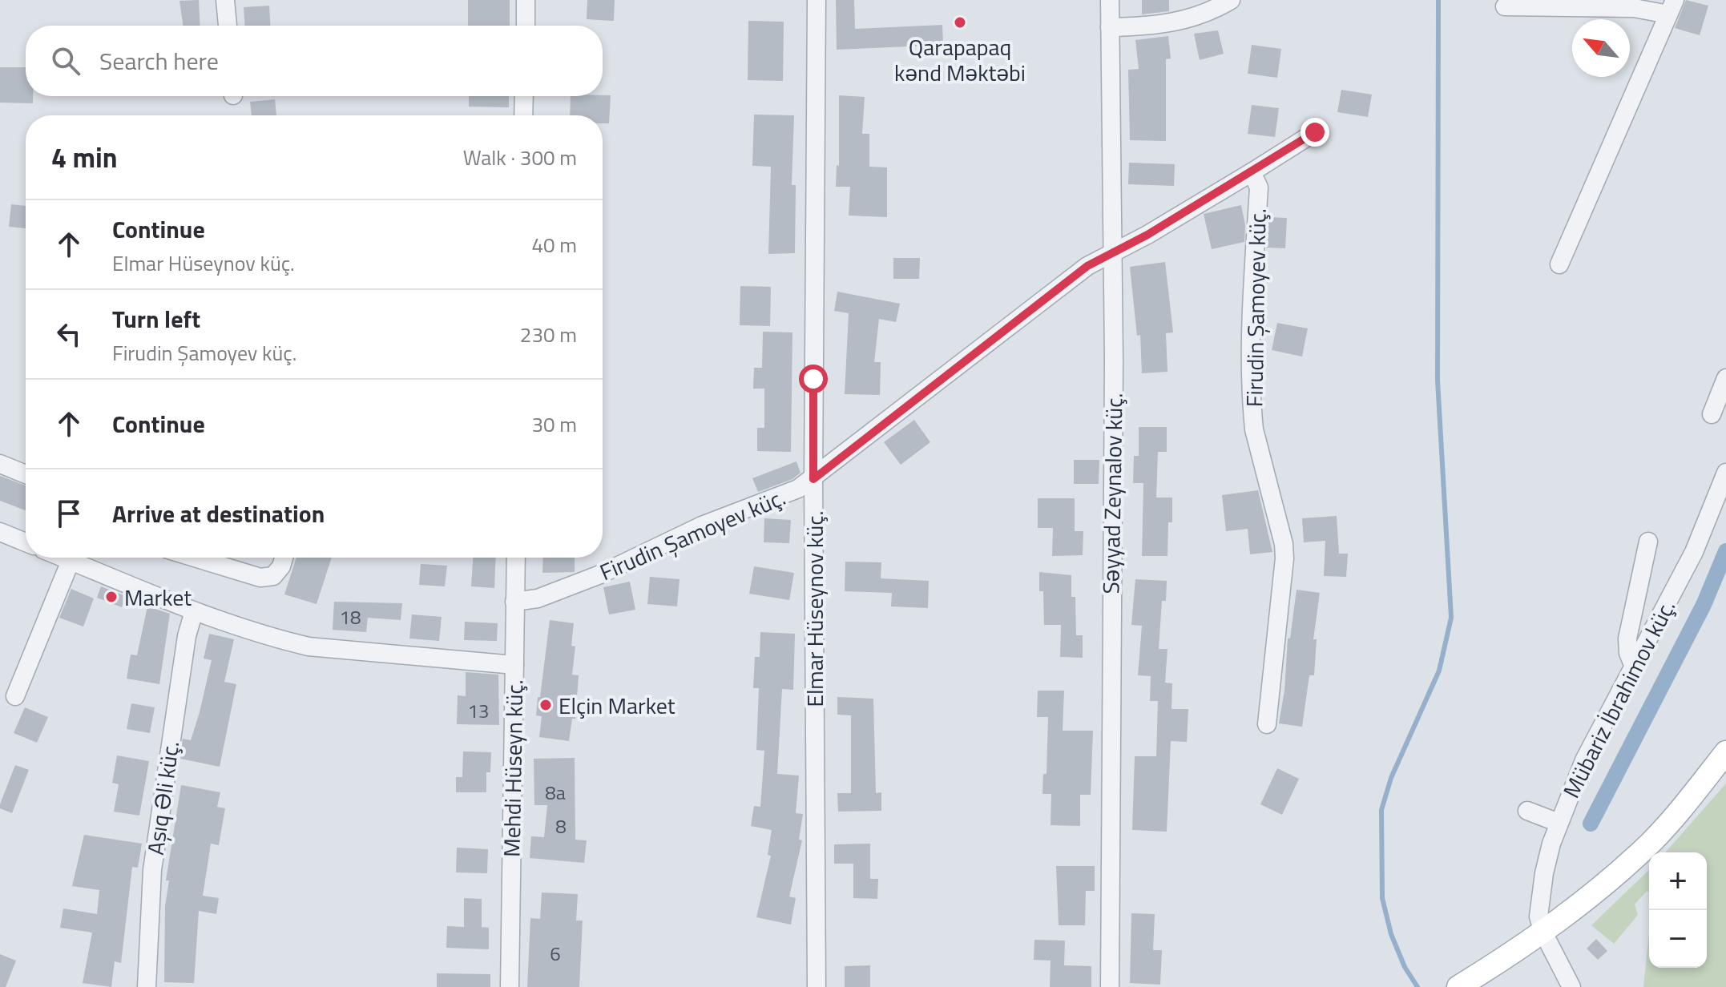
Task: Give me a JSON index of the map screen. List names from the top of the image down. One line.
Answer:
{"streets":{"street":["Firudin Şamoyev küç.","Səyyad Zeynalov küç.","Elmar Hüseynov küç.","Mübariz İbrahimov küç.","Mehdi Hüseyn küç.","Aşıq Əli küç."]},"crossings":[["Firudin Şamoyev küç.","Səyyad Zeynalov küç."],["Firudin Şamoyev küç.","Elmar Hüseynov küç."],["Firudin Şamoyev küç.","Mehdi Hüseyn küç."]],"places":["Qarapapaq kənd Məktəbi","Market","Elçin Market"],"house_numbers":["18","13","8a","8","6"],"north":"top left","page":{"search":"Search here","heading":["4 min","Walk · 300 m"],"list":[["Continue","Elmar Hüseynov küç.","40 m"],["Turn left","Firudin Şamoyev küç.","230 m"],["Continue","30 m"],"Arrive at destination"],"map_buttons":["+","−"]}}
